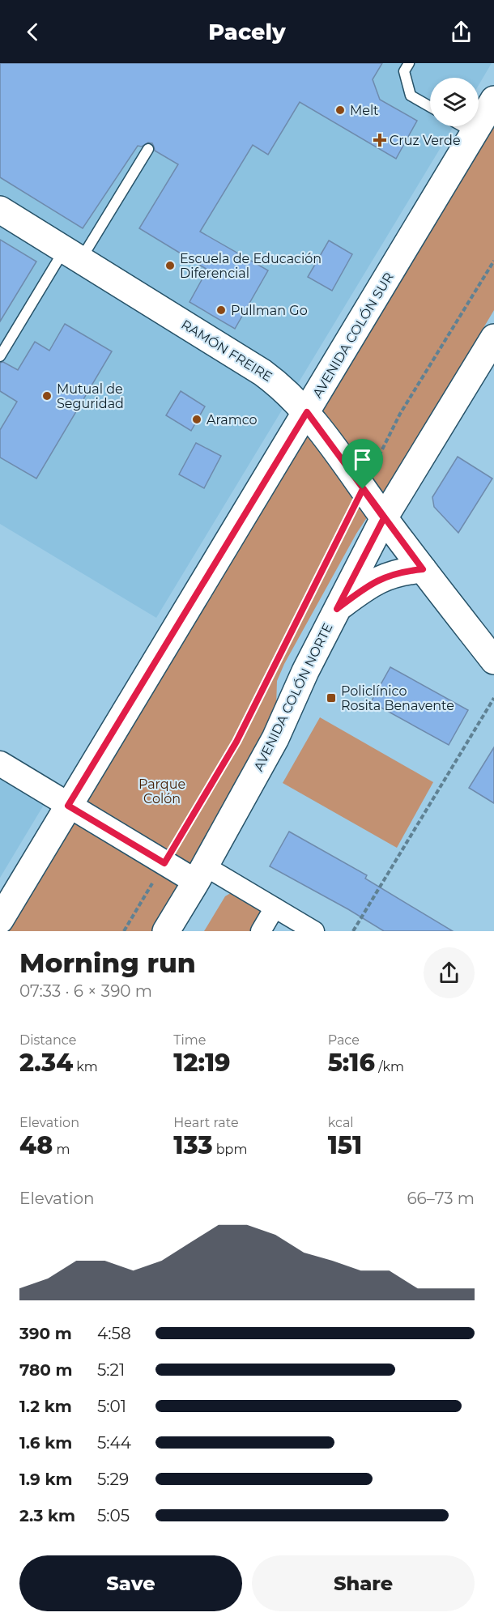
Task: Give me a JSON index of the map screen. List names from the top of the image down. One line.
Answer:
{"streets":{"main road":["AVENIDA COLÓN SUR","RAMÓN FREIRE","AVENIDA COLÓN NORTE"]},"crossings":[["AVENIDA COLÓN SUR","RAMÓN FREIRE"],["RAMÓN FREIRE","AVENIDA COLÓN NORTE"]],"parks":["Parque Colón"],"places":{"other":["Melt","Escuela de Educación Diferencial","Pullman Go","Mutual de Seguridad","Aramco"],"health":["Cruz Verde"],"transit":["Policlínico Rosita Benavente"]},"page":{"header":"Pacely","heading":["Morning run","07:33 · 6 × 390 m"],"stats":[["Distance","2.34 km"],["Time","12:19"],["Pace","5:16 /km"],["Elevation","48 m"],["Heart rate","133 bpm"],["kcal","151"]],"chart":["Elevation","66–73 m"],"list":[{"name":"390 m","note":"4:58"},{"name":"780 m","note":"5:21"},{"name":"1.2 km","note":"5:01"},{"name":"1.6 km","note":"5:44"},{"name":"1.9 km","note":"5:29"},{"name":"2.3 km","note":"5:05"}],"buttons":["Save","Share"]}}
